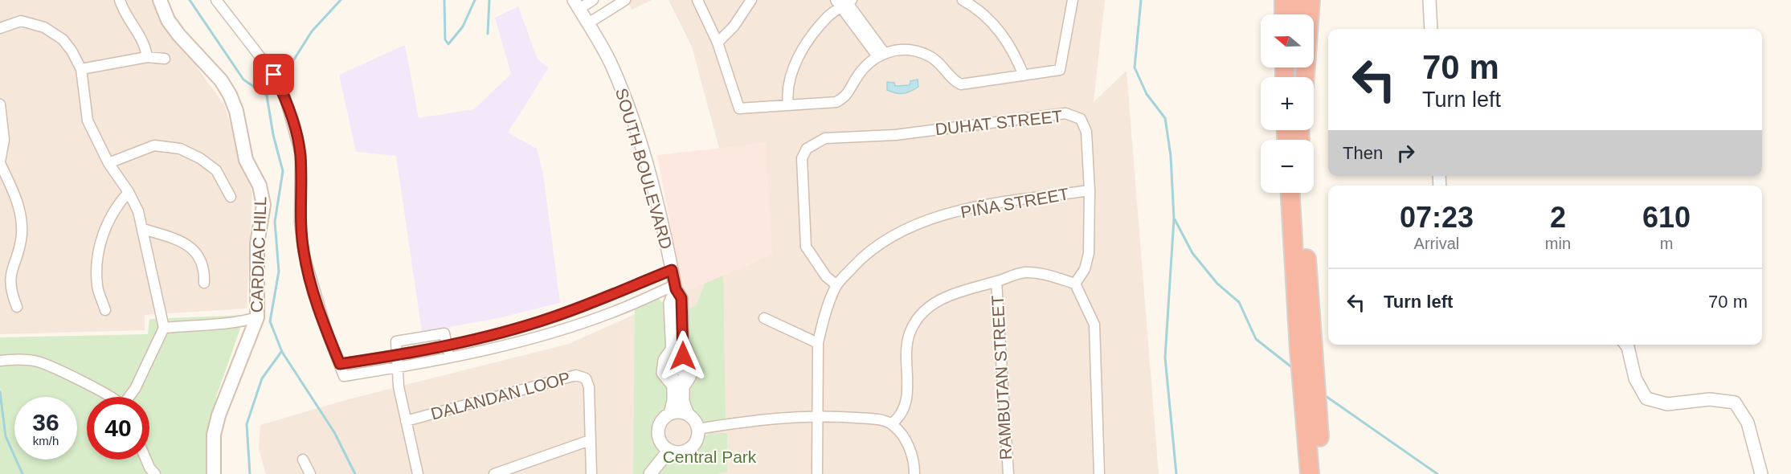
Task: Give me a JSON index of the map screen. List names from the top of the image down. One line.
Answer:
{"streets":{"main road":["CARDIAC HILL"],"street":["DUHAT STREET","SOUTH BOULEVARD","PIÑA STREET","RAMBUTAN STREET","DALANDAN LOOP"]},"crossings":[["DUHAT STREET","PIÑA STREET"]],"parks":["Central Park"],"north":"left","page":{"map_buttons":["+","−"],"turn":["70 m","Turn left"],"then":"Then","eta":["07:23","Arrival","2","min","610","m"],"list":[{"name":"Turn left","value":"70 m"}],"speed":"36 km/h","limit":"40"}}
